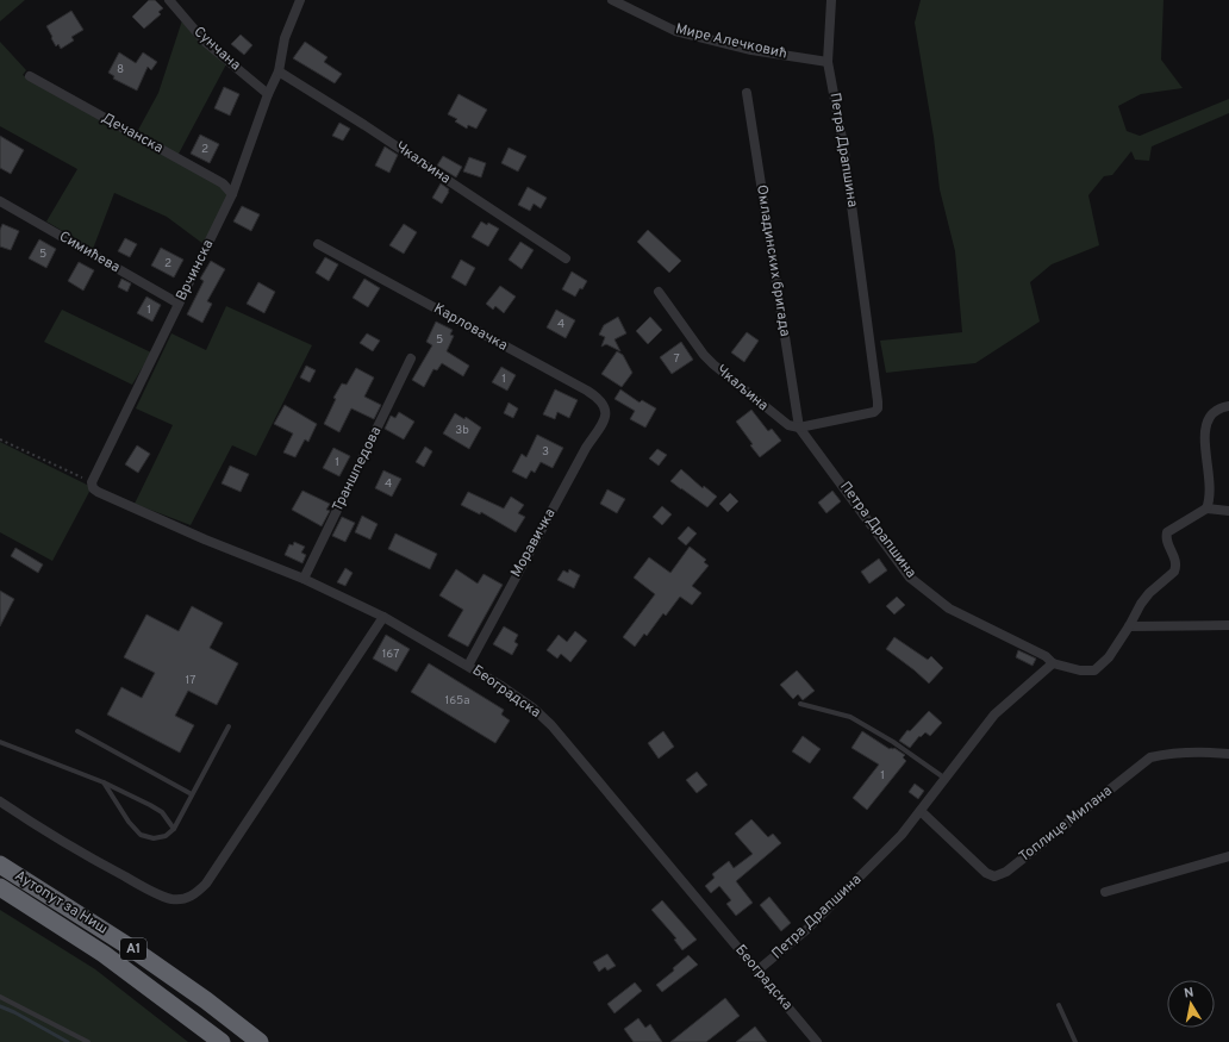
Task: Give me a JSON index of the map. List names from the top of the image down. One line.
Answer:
{"streets":{"highway":["Аутопут за Ниш","A1"],"street":["Мире Алечковић","Сунчана","Дечанска","Петра Драпшина","Чкаљина","Симићева","Омладинских бригада","Врчинска","Карловачка","Траншпедова","Моравичка","Београдска","Топлице Милана"]},"crossings":[["Мире Алечковић","Петра Драпшина"],["Сунчана","Врчинска"],["Дечанска","Врчинска"],["Петра Драпшина","Чкаљина"],["Петра Драпшина","Омладинских бригада"],["Петра Драпшина","Београдска"],["Петра Драпшина","Топлице Милана"],["Чкаљина","Омладинских бригада"],["Чкаљина","Врчинска"],["Симићева","Врчинска"],["Врчинска","Београдска"],["Карловачка","Моравичка"],["Траншпедова","Београдска"],["Моравичка","Београдска"]],"house_numbers":["8","2","5","2","1","4","5","7","1","3b","3","1","4","167","17","165a","1"],"north":"top"}
